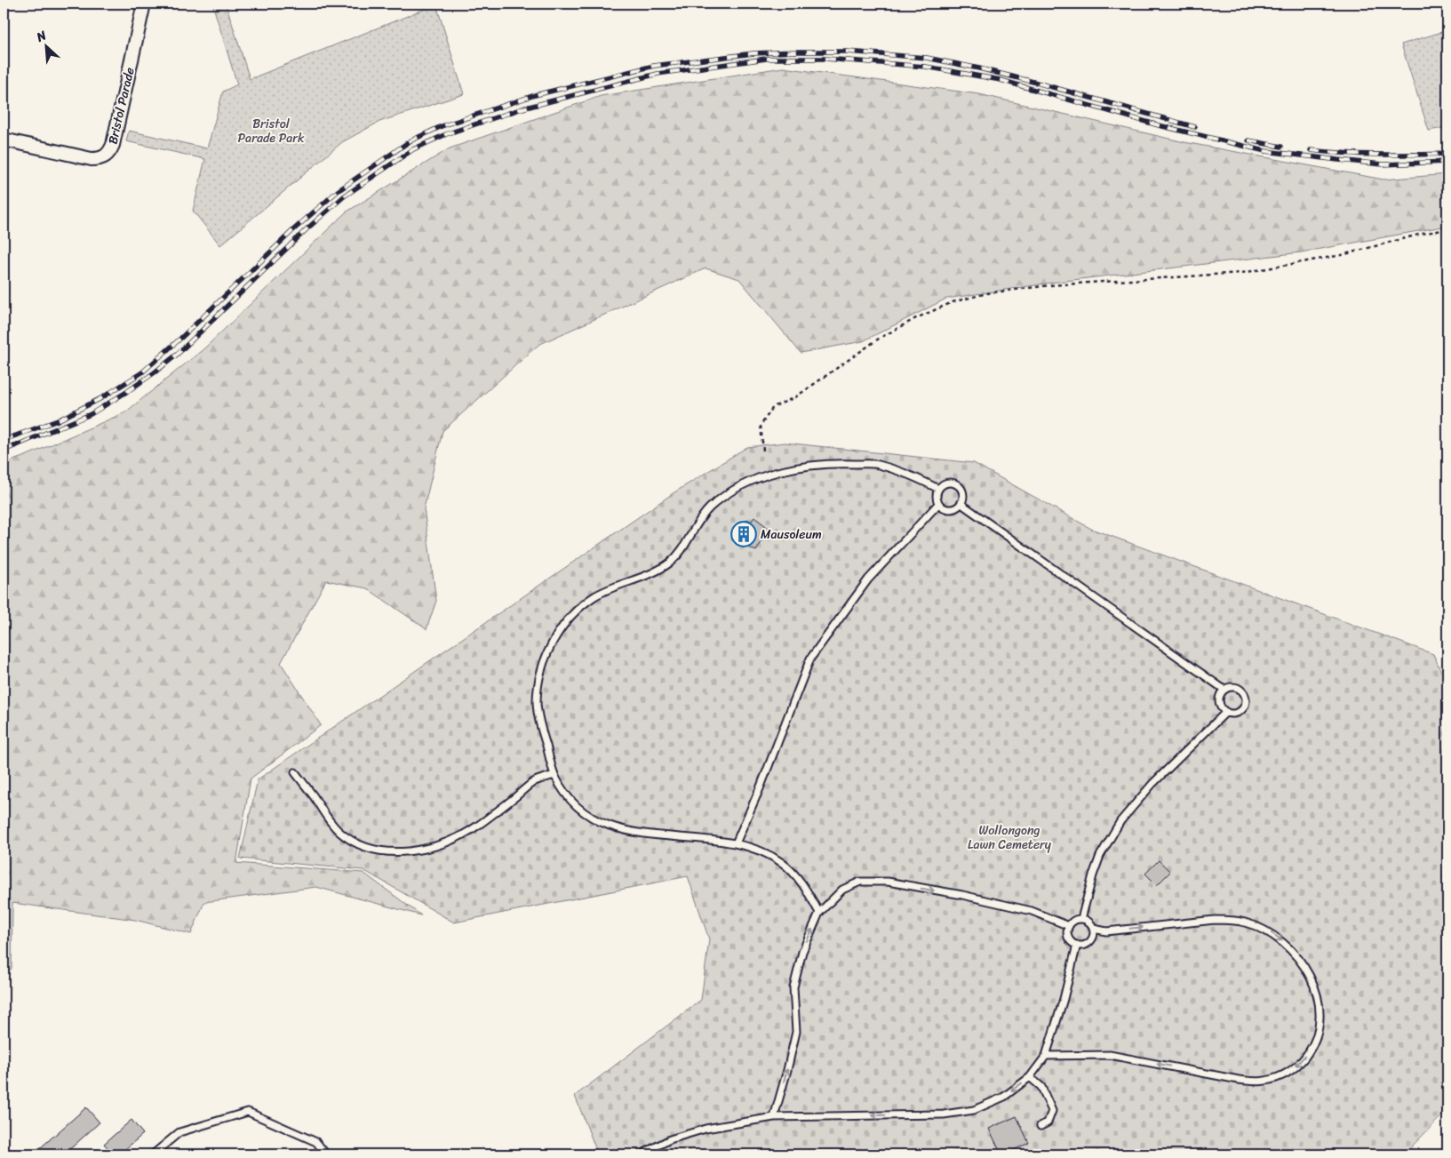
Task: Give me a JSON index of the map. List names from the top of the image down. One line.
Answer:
{"streets":{"street":["Bristol Parade"]},"parks":["Bristol Parade Park","Wollongong Lawn Cemetery"],"places":{"building":["Mausoleum"]},"north":"top left"}
